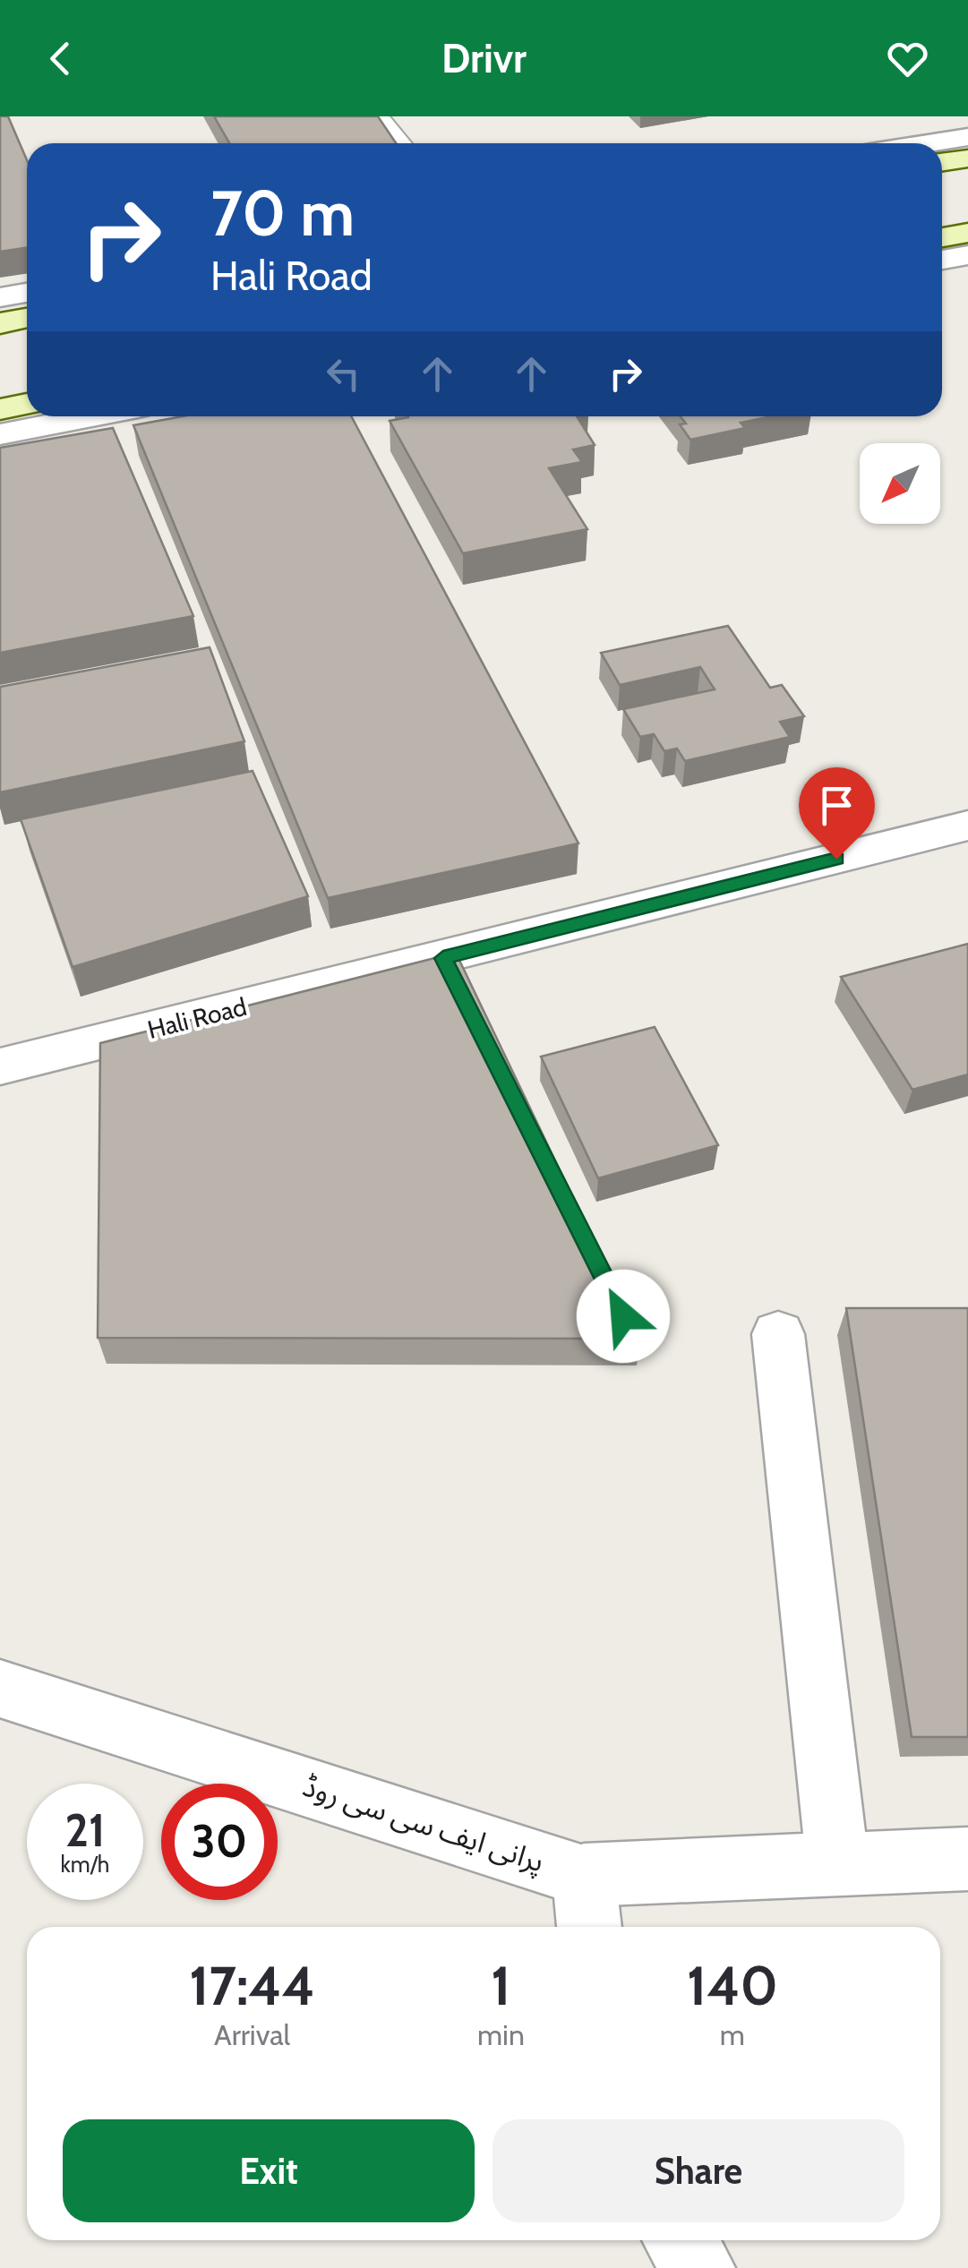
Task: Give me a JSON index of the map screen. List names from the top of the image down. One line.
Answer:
{"streets":{"street":["Hali Road","پرانی ایف سی سی روڈ"]},"north":"bottom left","page":{"header":"Drivr","turn":["70 m","Hali Road"],"speed":"21 km/h","limit":"30","eta":["17:44","Arrival","1","min","140","m"],"buttons":["Exit","Share"]}}
